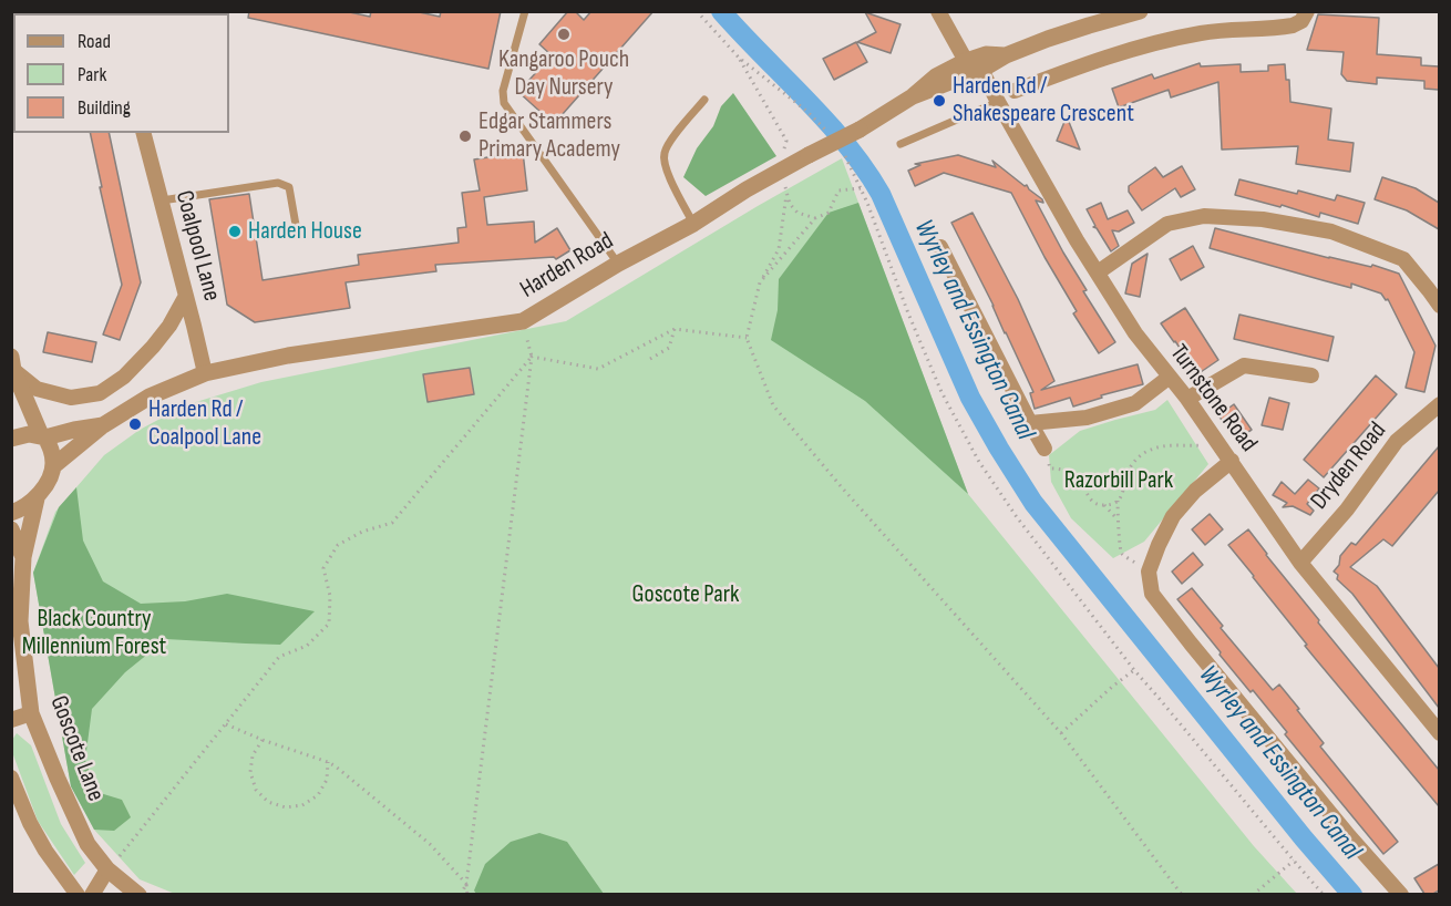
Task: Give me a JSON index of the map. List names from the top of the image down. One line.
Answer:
{"streets":{"street":["Coalpool Lane","Harden Road","Turnstone Road","Dryden Road","Goscote Lane"]},"crossings":[["Coalpool Lane","Harden Road"],["Harden Road","Turnstone Road"],["Harden Road","Goscote Lane"],["Turnstone Road","Dryden Road"]],"water":["Wyrley and Essington Canal"],"parks":["Razorbill Park","Goscote Park","Black Country Millennium Forest"],"places":["Kangaroo Pouch Day Nursery","Harden Rd / Shakespeare Crescent","Edgar Stammers Primary Academy","Harden House","Harden Rd / Coalpool Lane"],"legend":["Road","Park","Building"]}
